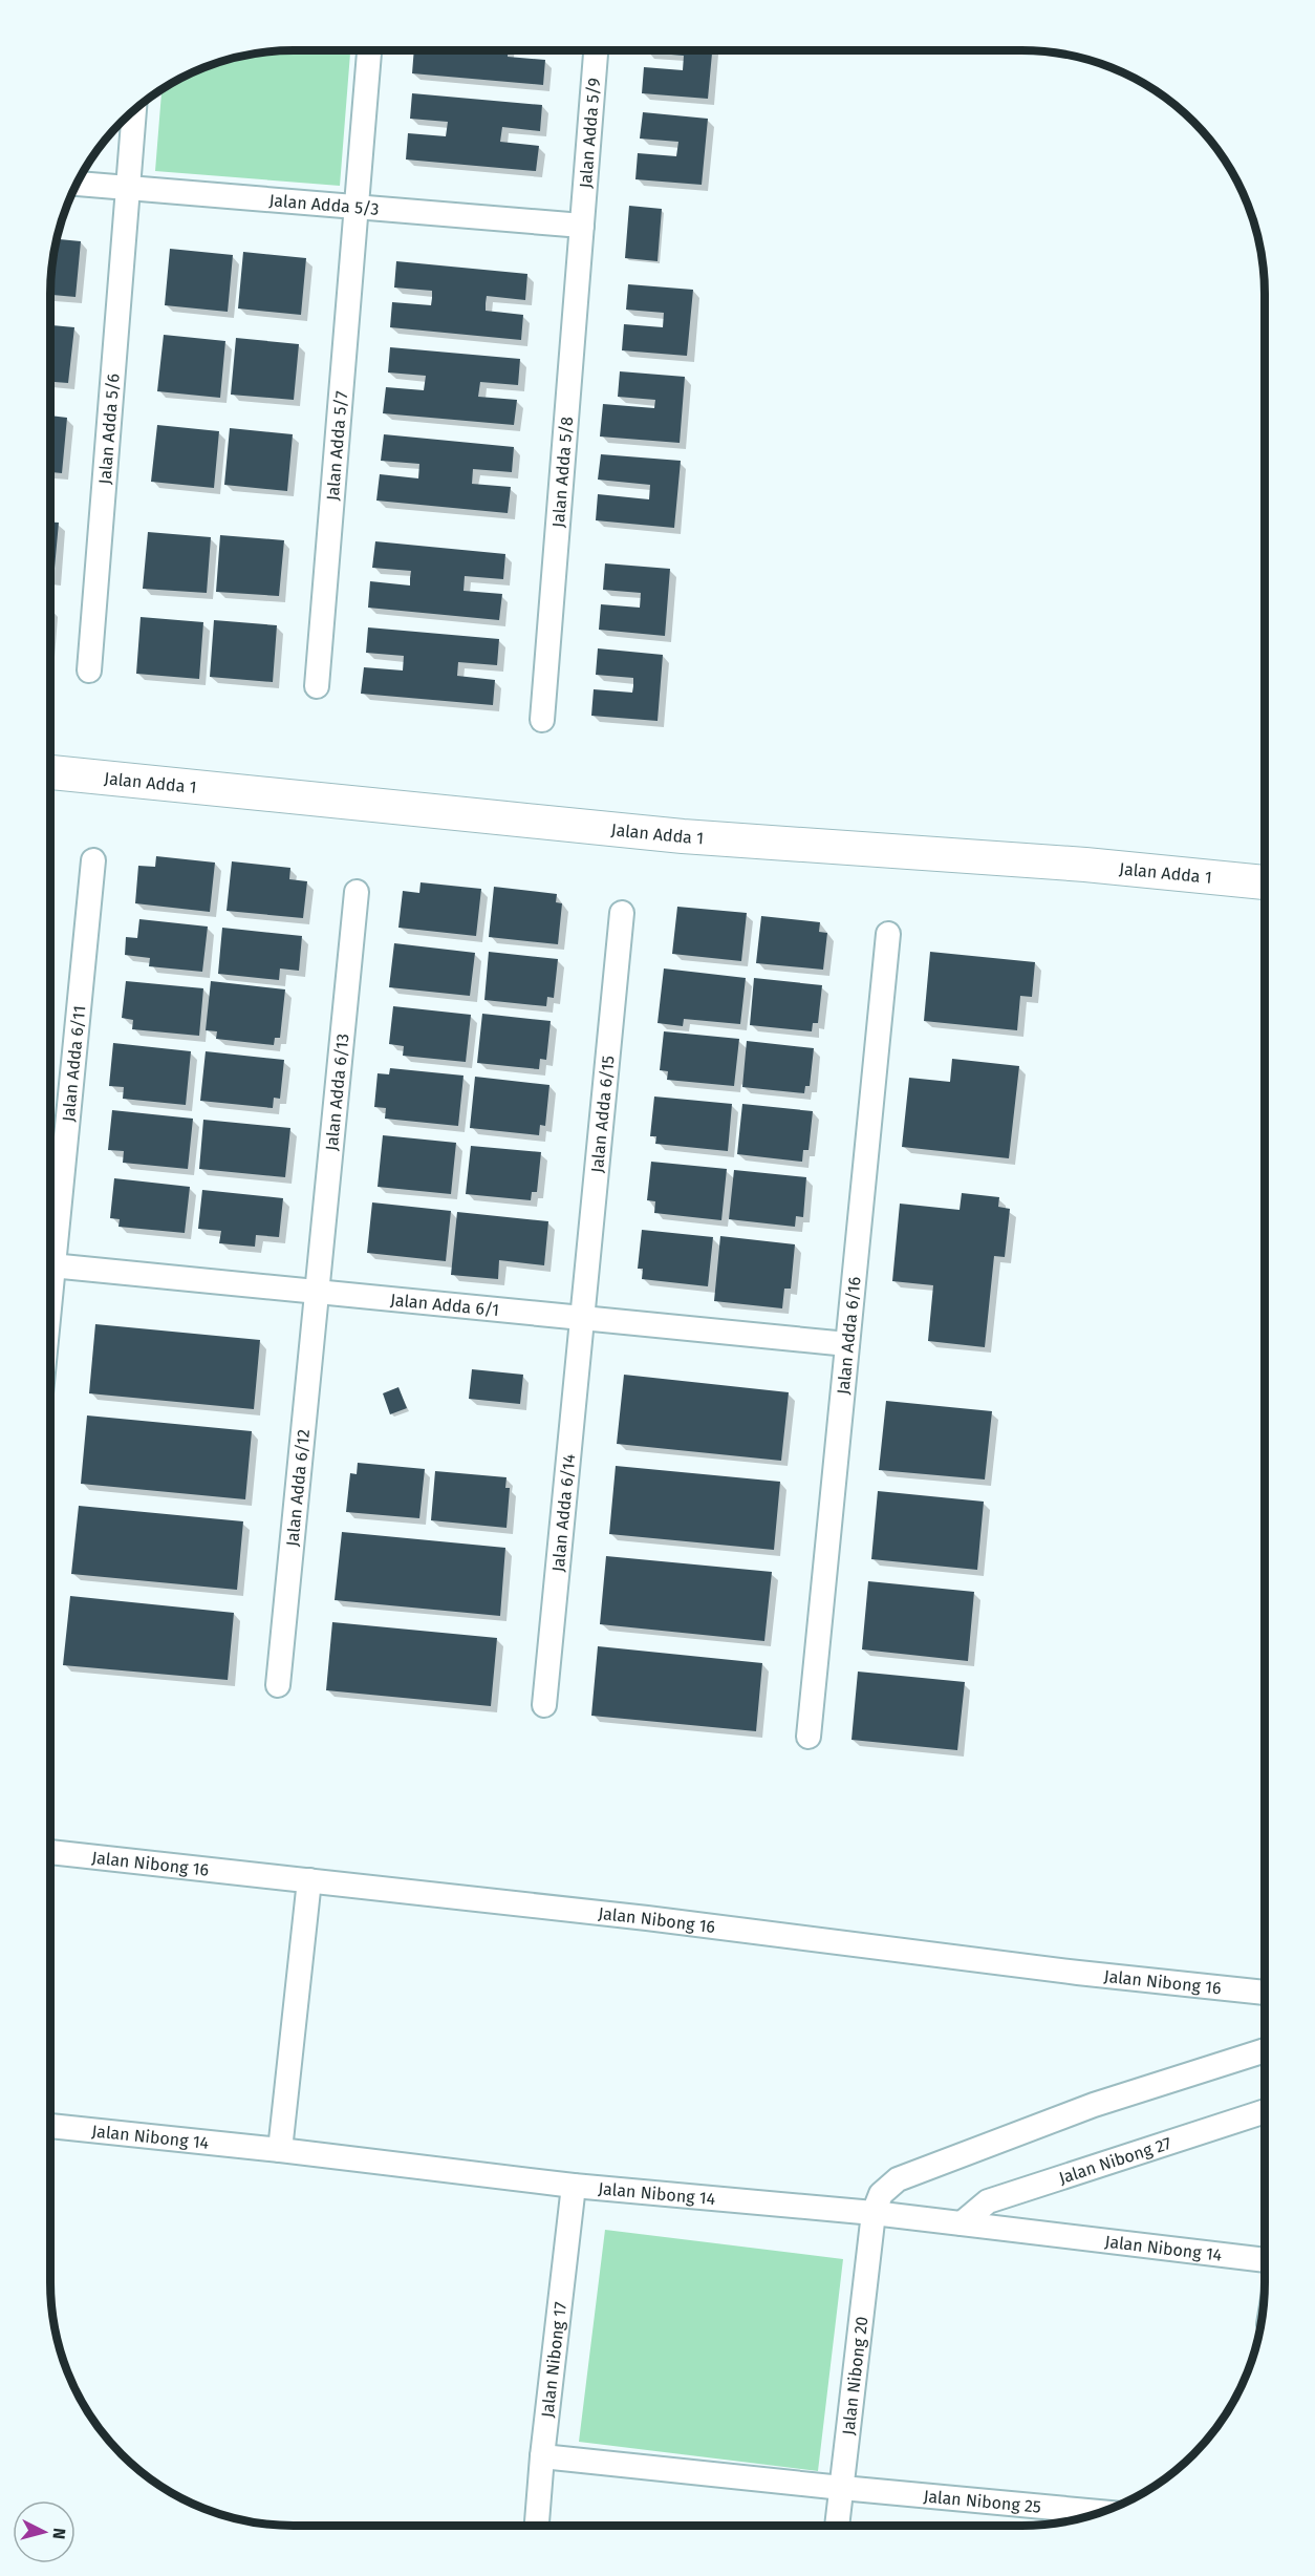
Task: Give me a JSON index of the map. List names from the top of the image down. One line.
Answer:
{"streets":{"street":["Jalan Adda 5/9","Jalan Adda 5/3","Jalan Adda 5/6","Jalan Adda 5/7","Jalan Adda 5/8","Jalan Adda 1","Jalan Adda 6/11","Jalan Adda 6/13","Jalan Adda 6/15","Jalan Adda 6/1","Jalan Adda 6/16","Jalan Adda 6/12","Jalan Adda 6/14","Jalan Nibong 16","Jalan Nibong 14","Jalan Nibong 27","Jalan Nibong 17","Jalan Nibong 20","Jalan Nibong 25"]},"crossings":[["Jalan Adda 5/9","Jalan Adda 5/3"],["Jalan Adda 5/9","Jalan Adda 5/8"],["Jalan Adda 5/3","Jalan Adda 5/6"],["Jalan Adda 5/3","Jalan Adda 5/7"],["Jalan Adda 5/3","Jalan Adda 5/8"],["Jalan Adda 6/13","Jalan Adda 6/1"],["Jalan Adda 6/13","Jalan Adda 6/12"],["Jalan Adda 6/15","Jalan Adda 6/1"],["Jalan Adda 6/15","Jalan Adda 6/14"],["Jalan Adda 6/1","Jalan Adda 6/16"],["Jalan Adda 6/1","Jalan Adda 6/12"],["Jalan Adda 6/1","Jalan Adda 6/14"],["Jalan Nibong 14","Jalan Nibong 27"],["Jalan Nibong 14","Jalan Nibong 17"],["Jalan Nibong 14","Jalan Nibong 20"],["Jalan Nibong 17","Jalan Nibong 25"],["Jalan Nibong 20","Jalan Nibong 25"]],"north":"right"}
